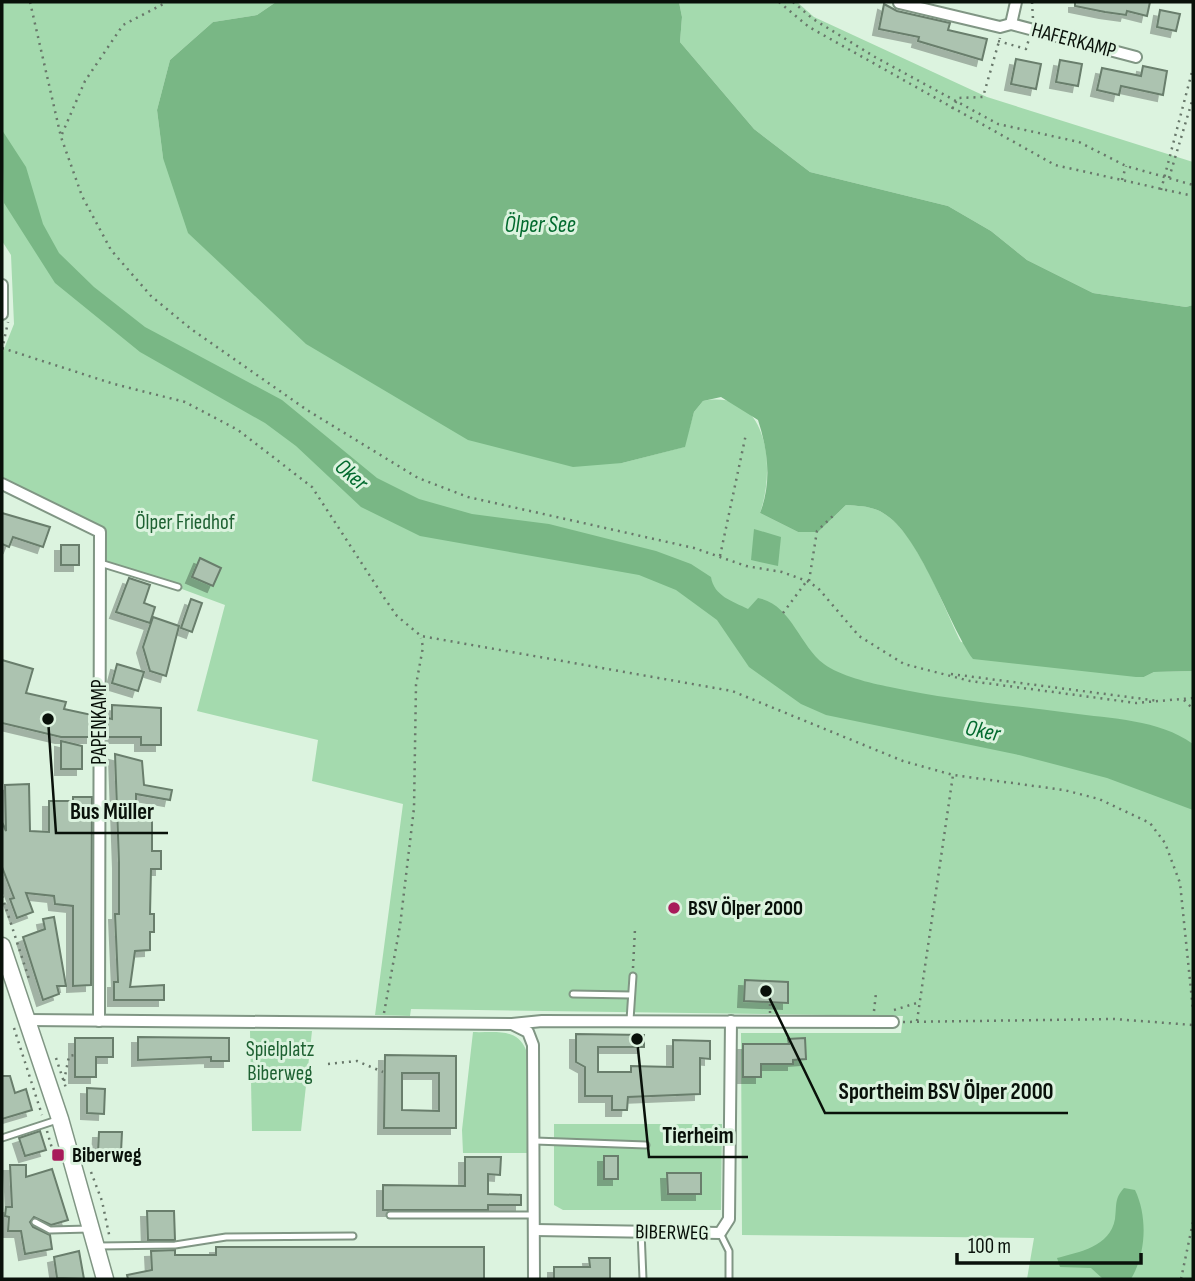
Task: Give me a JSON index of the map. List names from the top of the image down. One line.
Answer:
{"streets":{"street":["HAFERKAMP","PAPENKAMP","BIBERWEG"]},"water":["Ölper See","Oker"],"parks":["Ölper Friedhof","Spielplatz Biberweg"],"places":{"other":["Bus Müller","BSV Ölper 2000","Sportheim BSV Ölper 2000","Tierheim"],"transit":["Biberweg"]},"scale_bar":"100 m"}
